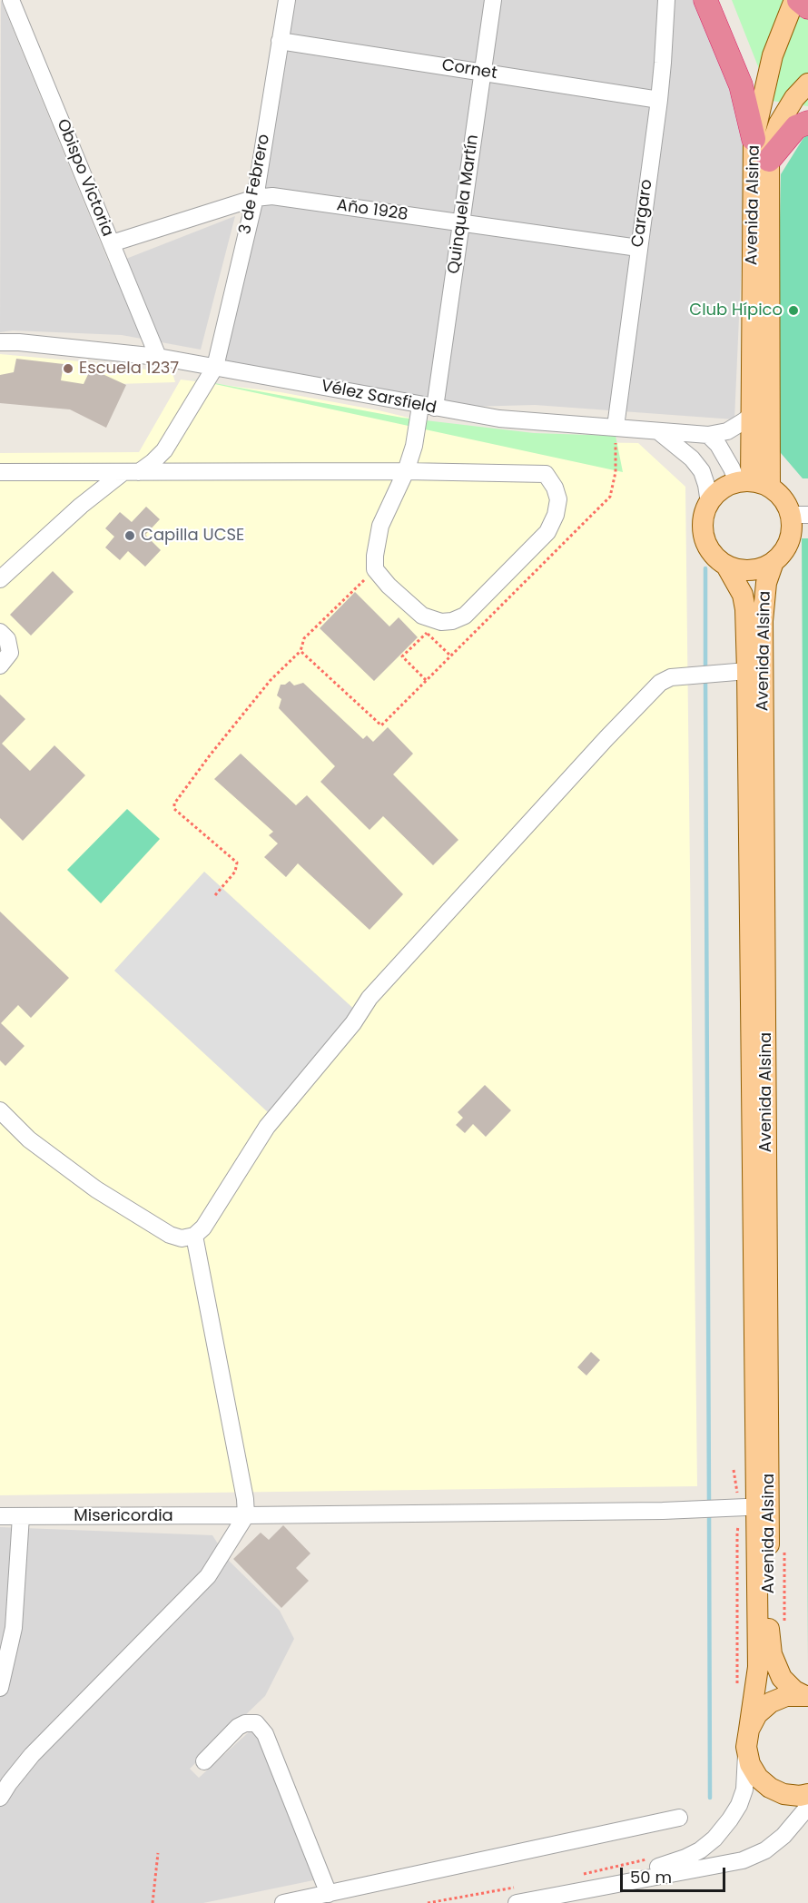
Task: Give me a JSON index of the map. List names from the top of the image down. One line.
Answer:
{"streets":{"main road":["Avenida Alsina"],"street":["Cornet","Obispo Victoria","3 de Febrero","Quinquela Martín","Año 1928","Cargaro","Vélez Sarsfield","Misericordia"]},"crossings":[["Cornet","3 de Febrero"],["Cornet","Quinquela Martín"],["Cornet","Cargaro"],["Obispo Victoria","Año 1928"],["Obispo Victoria","Vélez Sarsfield"],["3 de Febrero","Año 1928"],["3 de Febrero","Vélez Sarsfield"],["Quinquela Martín","Año 1928"],["Quinquela Martín","Vélez Sarsfield"],["Avenida Alsina","Vélez Sarsfield"],["Avenida Alsina","Misericordia"],["Año 1928","Cargaro"],["Cargaro","Vélez Sarsfield"]],"places":["Club Hípico","Escuela 1237","Capilla UCSE"],"scale_bar":"50 m"}
